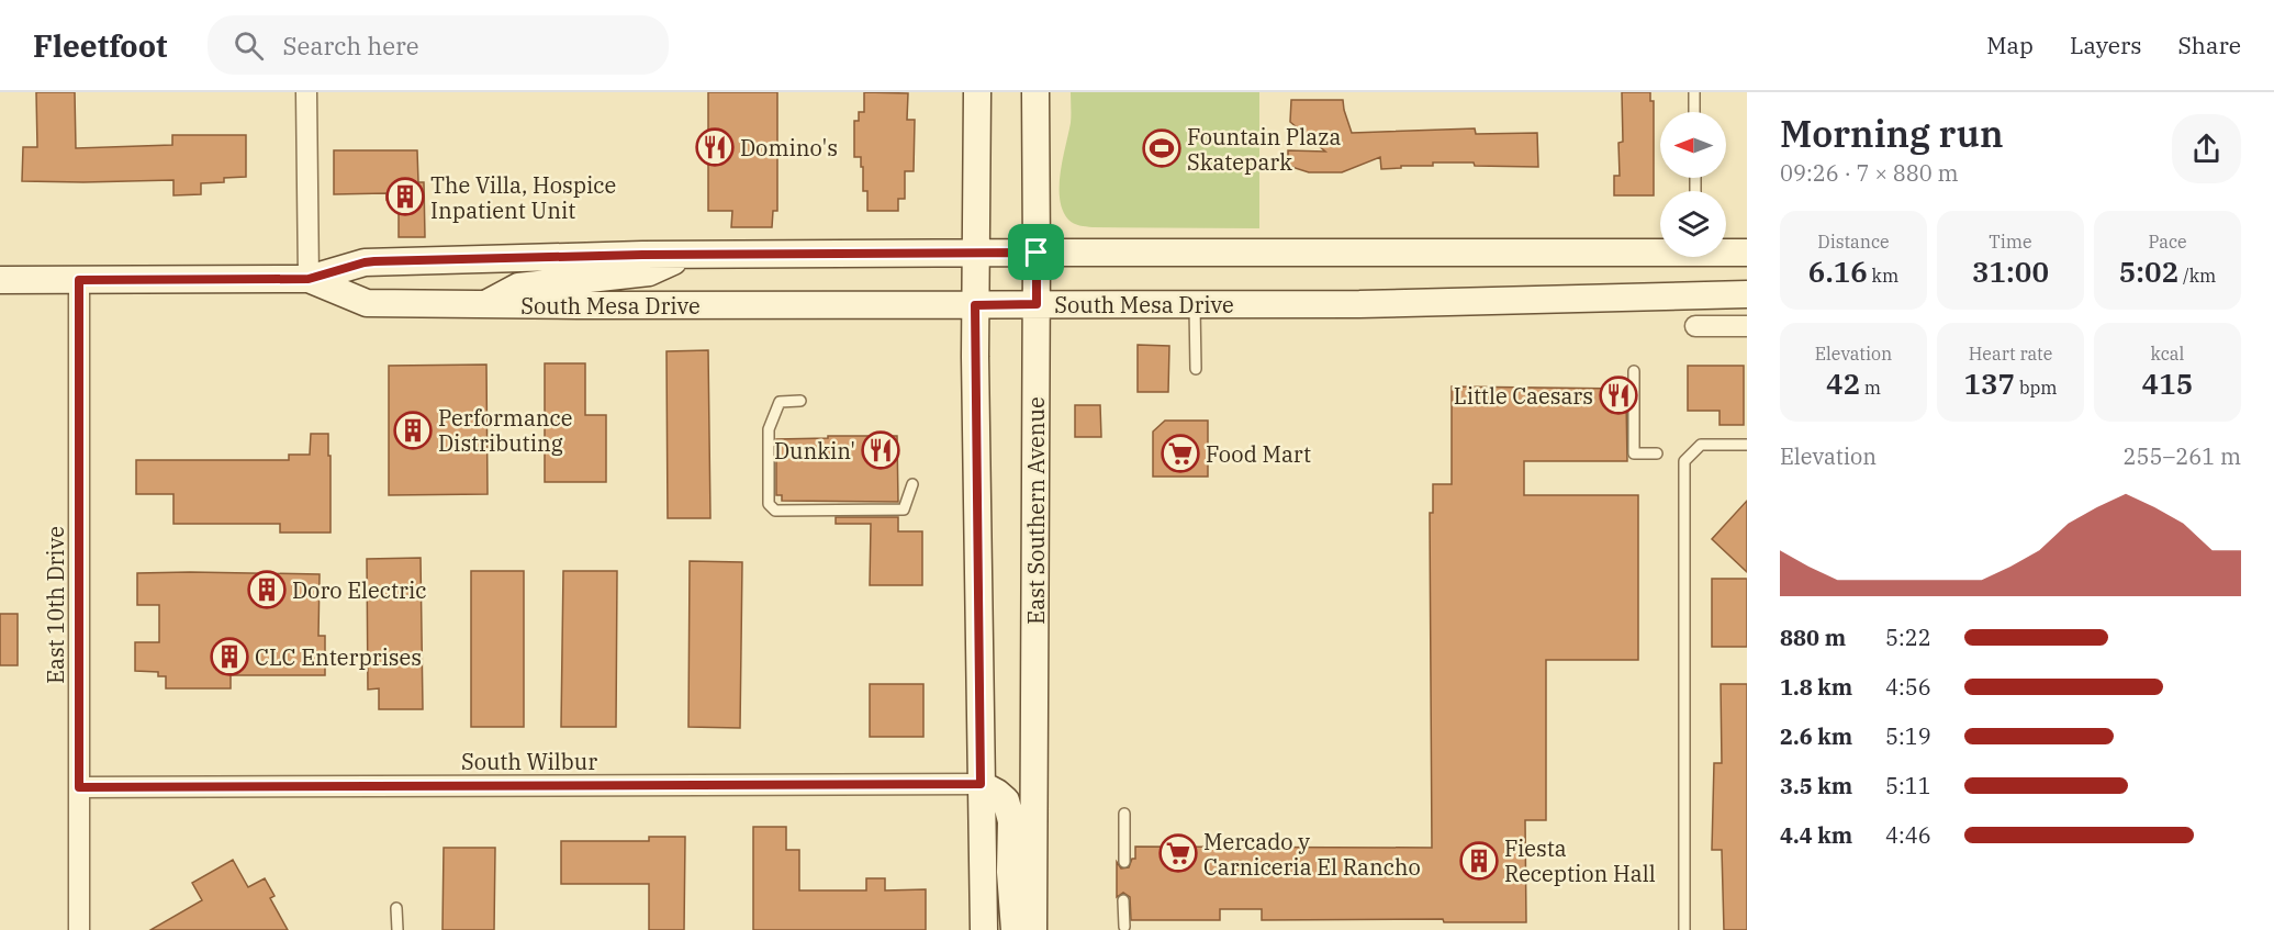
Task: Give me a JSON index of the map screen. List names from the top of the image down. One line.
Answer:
{"streets":{"main road":["South Mesa Drive","East Southern Avenue"],"street":["East 10th Drive","South Wilbur"]},"crossings":[["South Mesa Drive","East Southern Avenue"],["South Mesa Drive","East 10th Drive"],["East 10th Drive","South Wilbur"]],"places":{"restaurant":["Domino's","Little Caesars","Dunkin'"],"sports":["Fountain Plaza Skatepark"],"building":["The Villa, Hospice Inpatient Unit","Performance Distributing","Doro Electric","CLC Enterprises","Fiesta Reception Hall"],"supermarket":["Food Mart","Mercado y Carniceria El Rancho"]},"north":"left","page":{"header":"Fleetfoot","search":"Search here","nav":["Map","Layers","Share"],"heading":["Morning run","09:26 · 7 × 880 m"],"stats":[["Distance","6.16 km"],["Time","31:00"],["Pace","5:02 /km"],["Elevation","42 m"],["Heart rate","137 bpm"],["kcal","415"]],"chart":["Elevation","255–261 m"],"list":[{"name":"880 m","note":"5:22"},{"name":"1.8 km","note":"4:56"},{"name":"2.6 km","note":"5:19"},{"name":"3.5 km","note":"5:11"},{"name":"4.4 km","note":"4:46"}]}}
